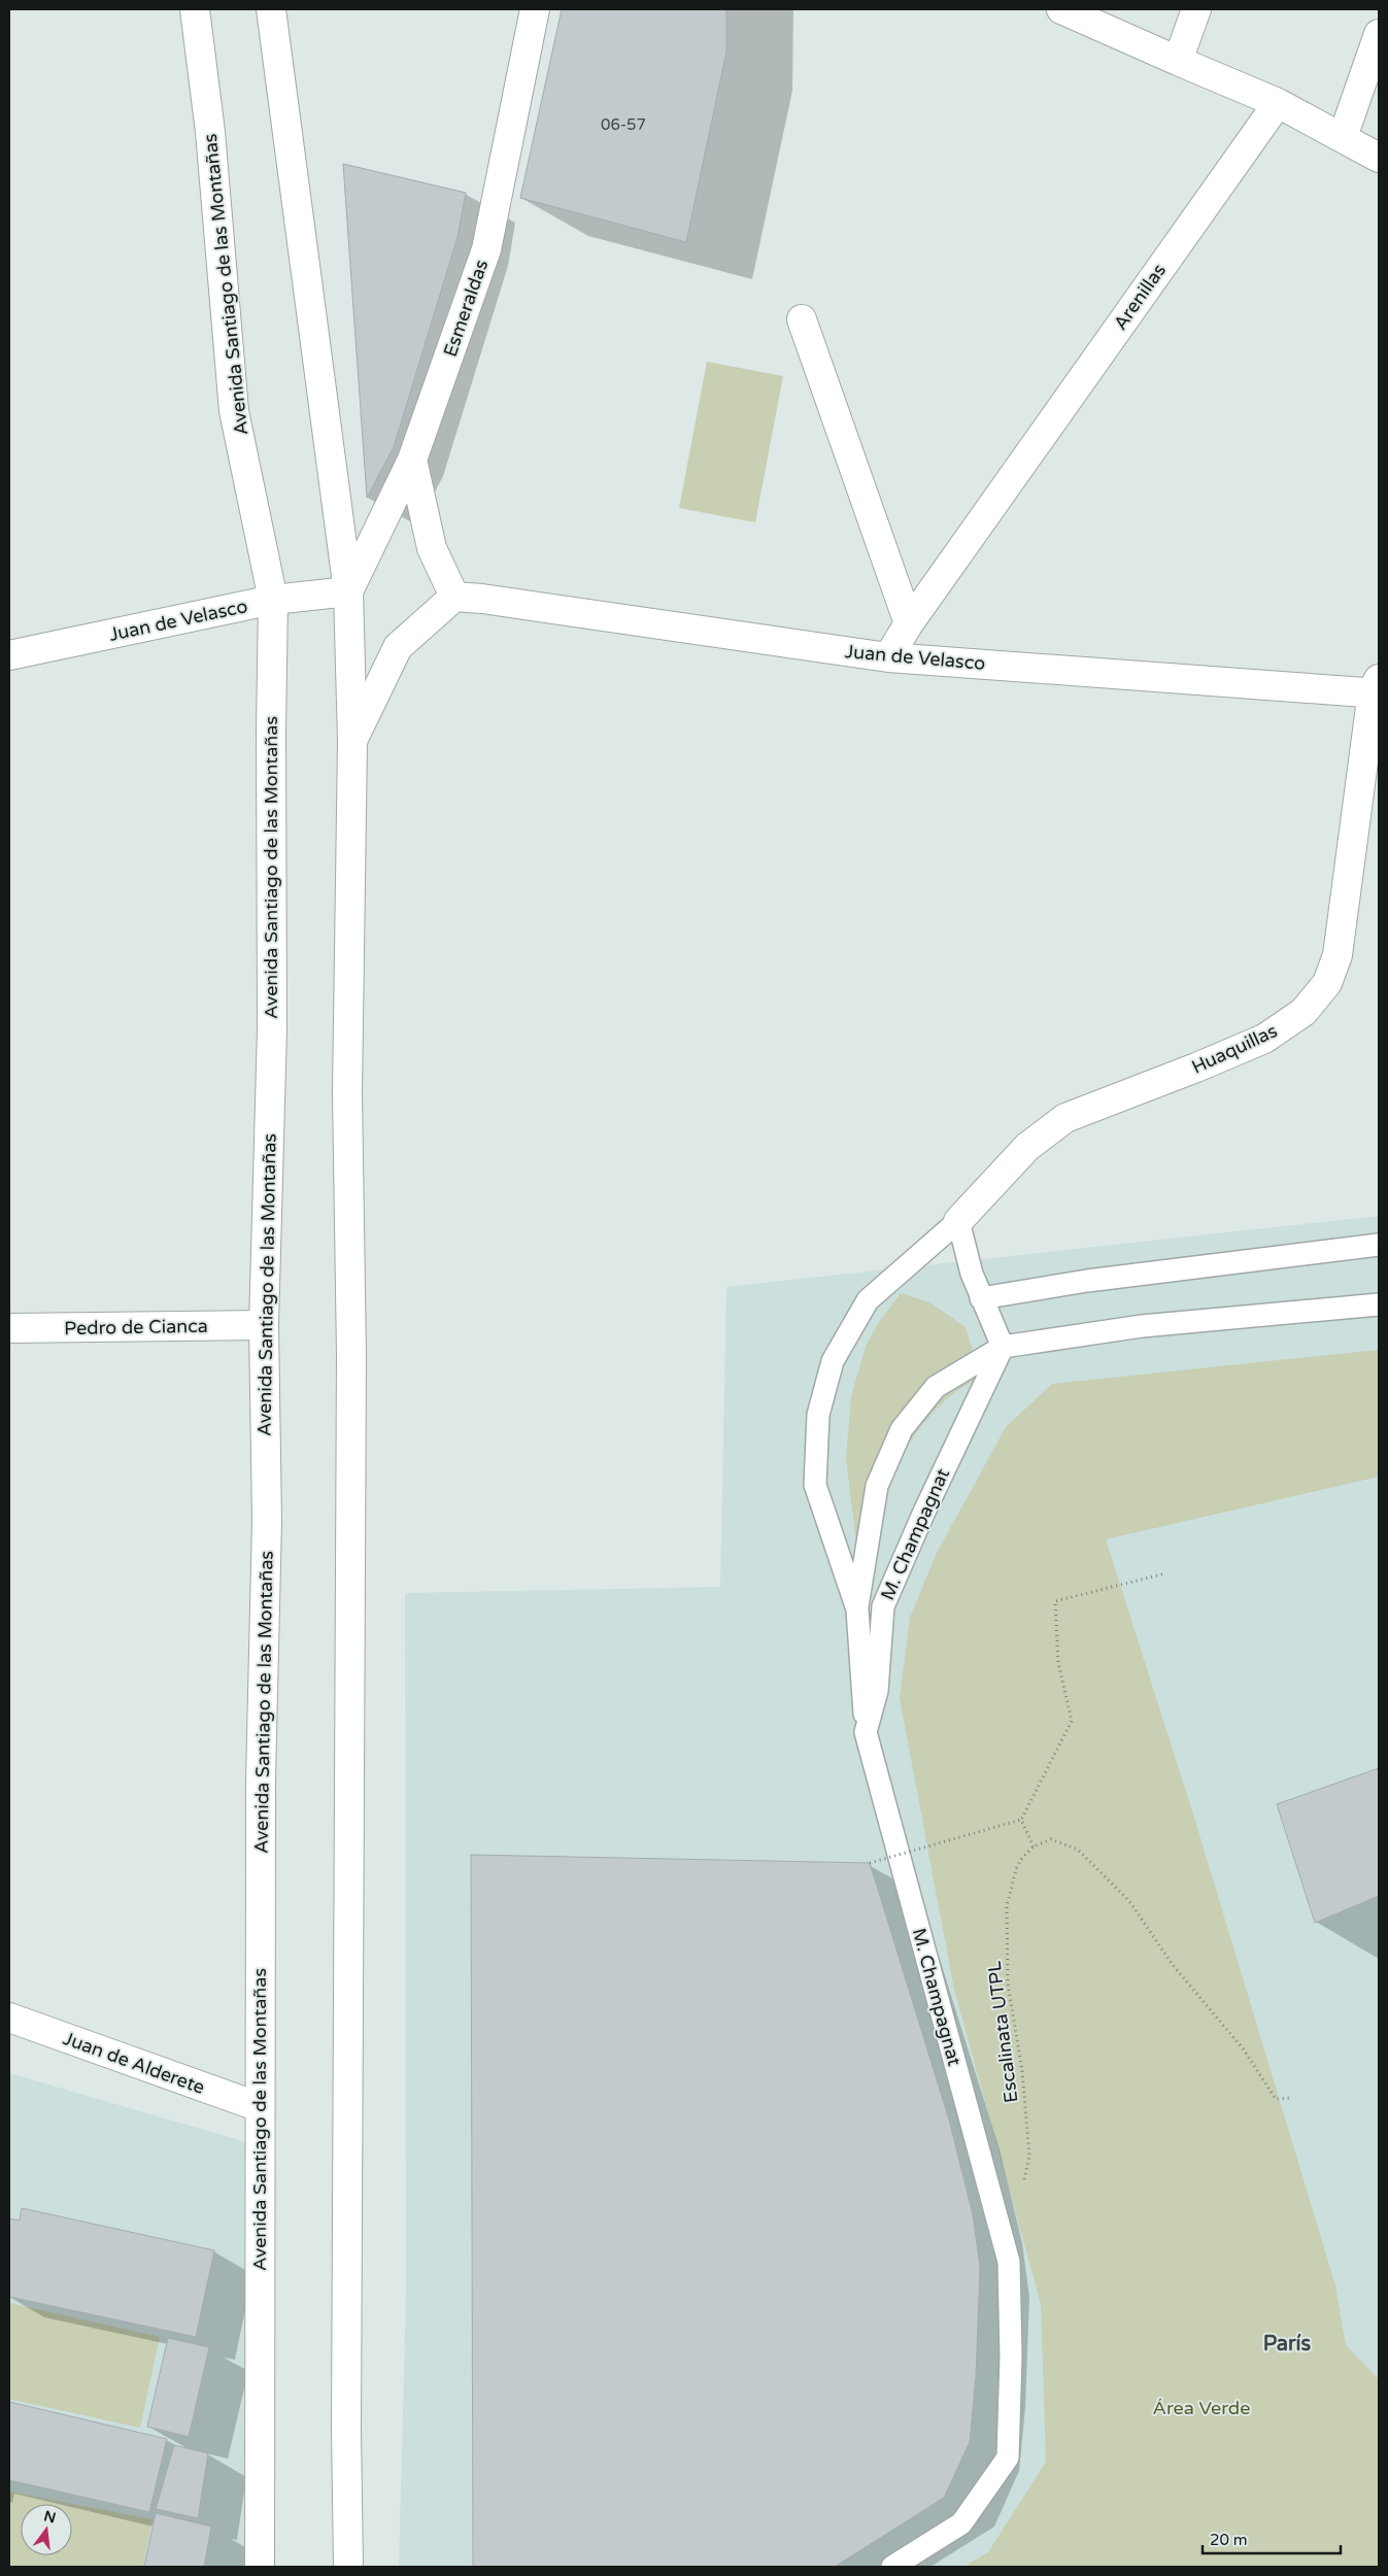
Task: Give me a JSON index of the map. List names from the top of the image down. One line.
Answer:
{"streets":{"main road":["Avenida Santiago de las Montañas","Arenillas","Esmeraldas","Juan de Velasco","Huaquillas","Pedro de Cianca","Juan de Alderete"],"lane":["M. Champagnat"],"path":["Escalinata UTPL"]},"crossings":[["Avenida Santiago de las Montañas","Juan de Velasco"],["Avenida Santiago de las Montañas","Pedro de Cianca"],["Avenida Santiago de las Montañas","Juan de Alderete"],["Arenillas","Juan de Velasco"],["Esmeraldas","Juan de Velasco"],["Juan de Velasco","Huaquillas"],["Huaquillas","M. Champagnat"]],"districts":["París"],"parks":["Área Verde"],"house_numbers":["06-57"],"scale_bar":"20 m","north":"top"}
